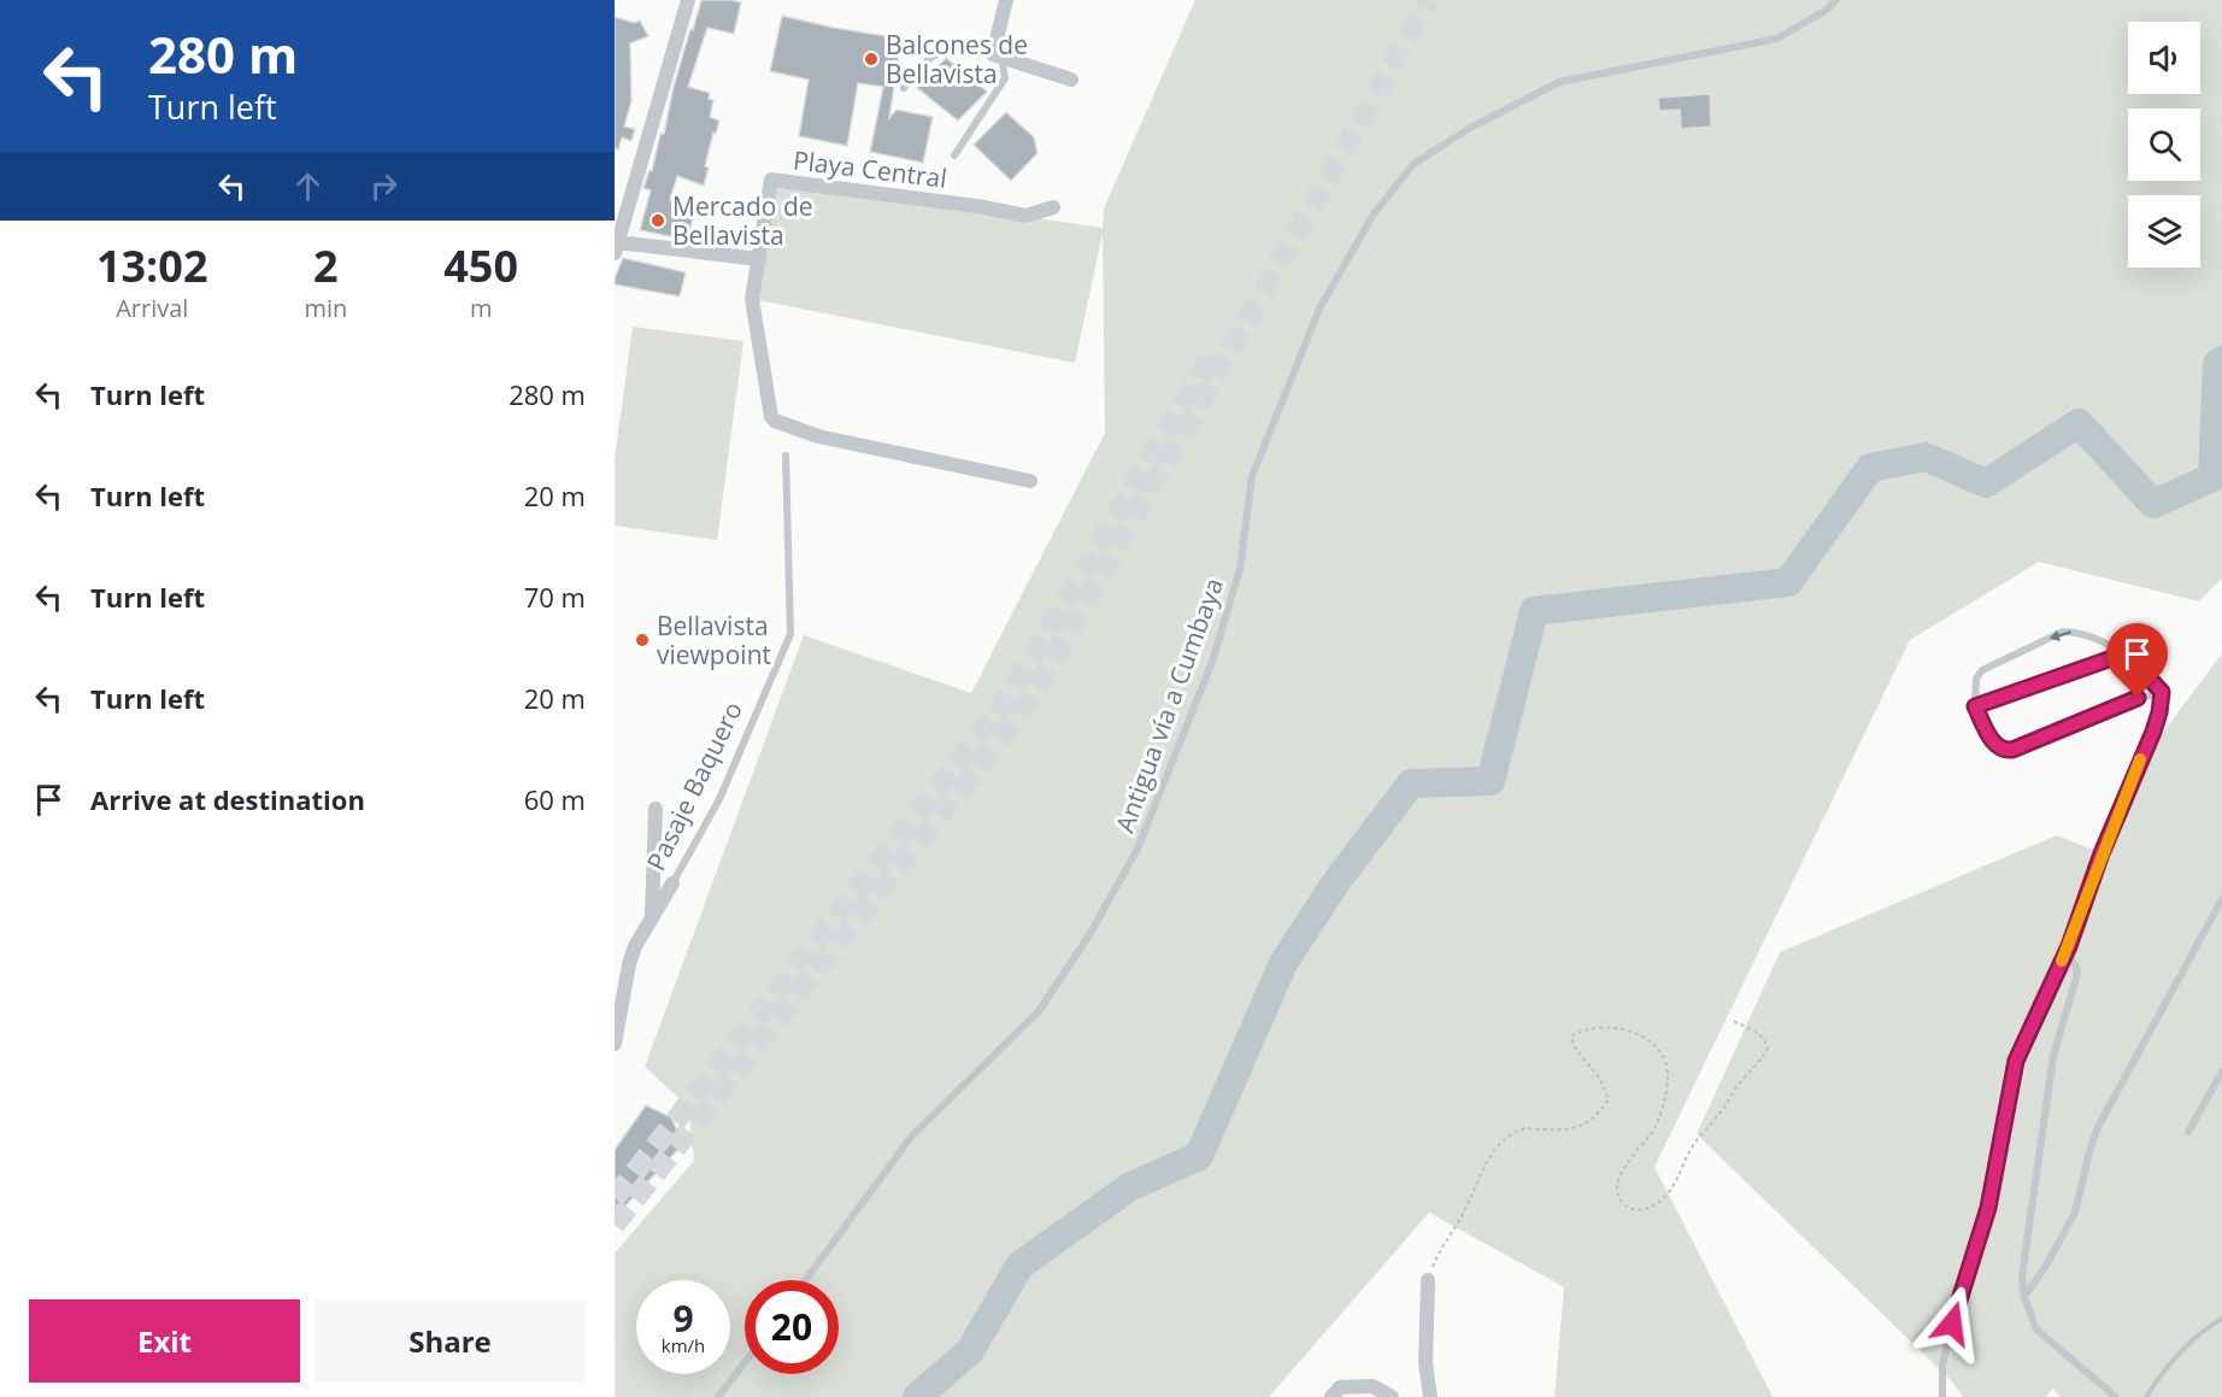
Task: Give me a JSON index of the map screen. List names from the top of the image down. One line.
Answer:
{"streets":{"street":["Playa Central","Pasaje Baquero"],"lane":["Antigua vía a Cumbaya"]},"places":["Balcones de Bellavista","Mercado de Bellavista","Bellavista viewpoint"],"page":{"turn":["280 m","Turn left"],"eta":["13:02","Arrival","2","min","450","m"],"list":[{"name":"Turn left","value":"280 m"},{"name":"Turn left","value":"20 m"},{"name":"Turn left","value":"70 m"},{"name":"Turn left","value":"20 m"},{"name":"Arrive at destination","value":"60 m"}],"speed":"9 km/h","limit":"20","buttons":["Exit","Share"]}}
